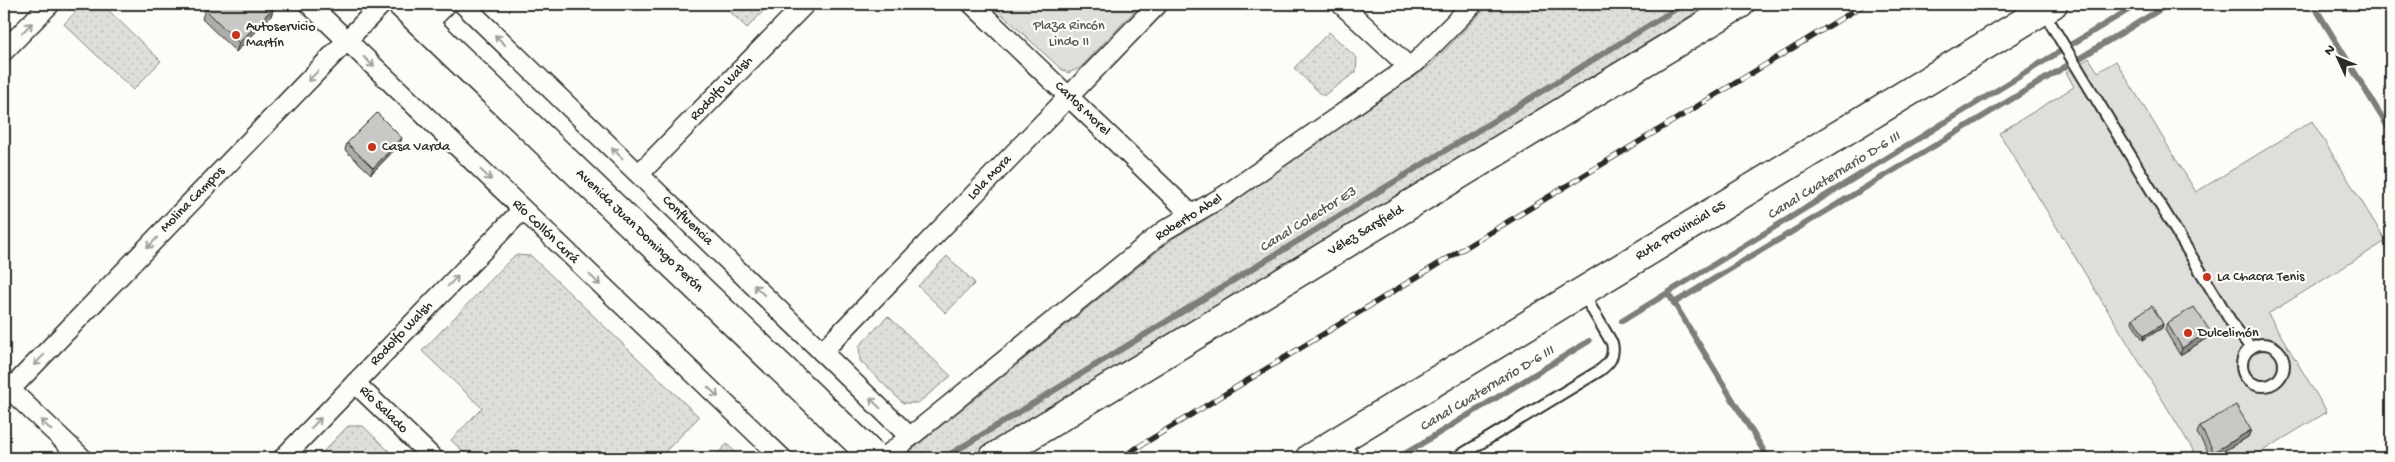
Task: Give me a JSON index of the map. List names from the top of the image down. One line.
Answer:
{"streets":{"main road":["Avenida Juan Domingo Perón","Vélez Sarsfield","Ruta Provincial 65"],"street":["Rodolfo Walsh","Carlos Morel","Lola Mora","Molina Campos","Roberto Abel","Confluencia","Río Collón Curá","Río Salado"]},"crossings":[["Rodolfo Walsh","Confluencia"],["Rodolfo Walsh","Río Collón Curá"],["Rodolfo Walsh","Río Salado"],["Carlos Morel","Lola Mora"],["Carlos Morel","Roberto Abel"],["Lola Mora","Confluencia"],["Molina Campos","Río Collón Curá"],["Roberto Abel","Confluencia"]],"one_way":["Rodolfo Walsh","Molina Campos","Confluencia","Río Collón Curá"],"water":["Canal Cuaternario D-6 III","Canal Colector E3"],"parks":["Plaza Rincón Lindo II"],"places":["Autoservicio Martín","Casa Varda","La Chacra Tenis","Dulcelimón"],"north":"top left"}
